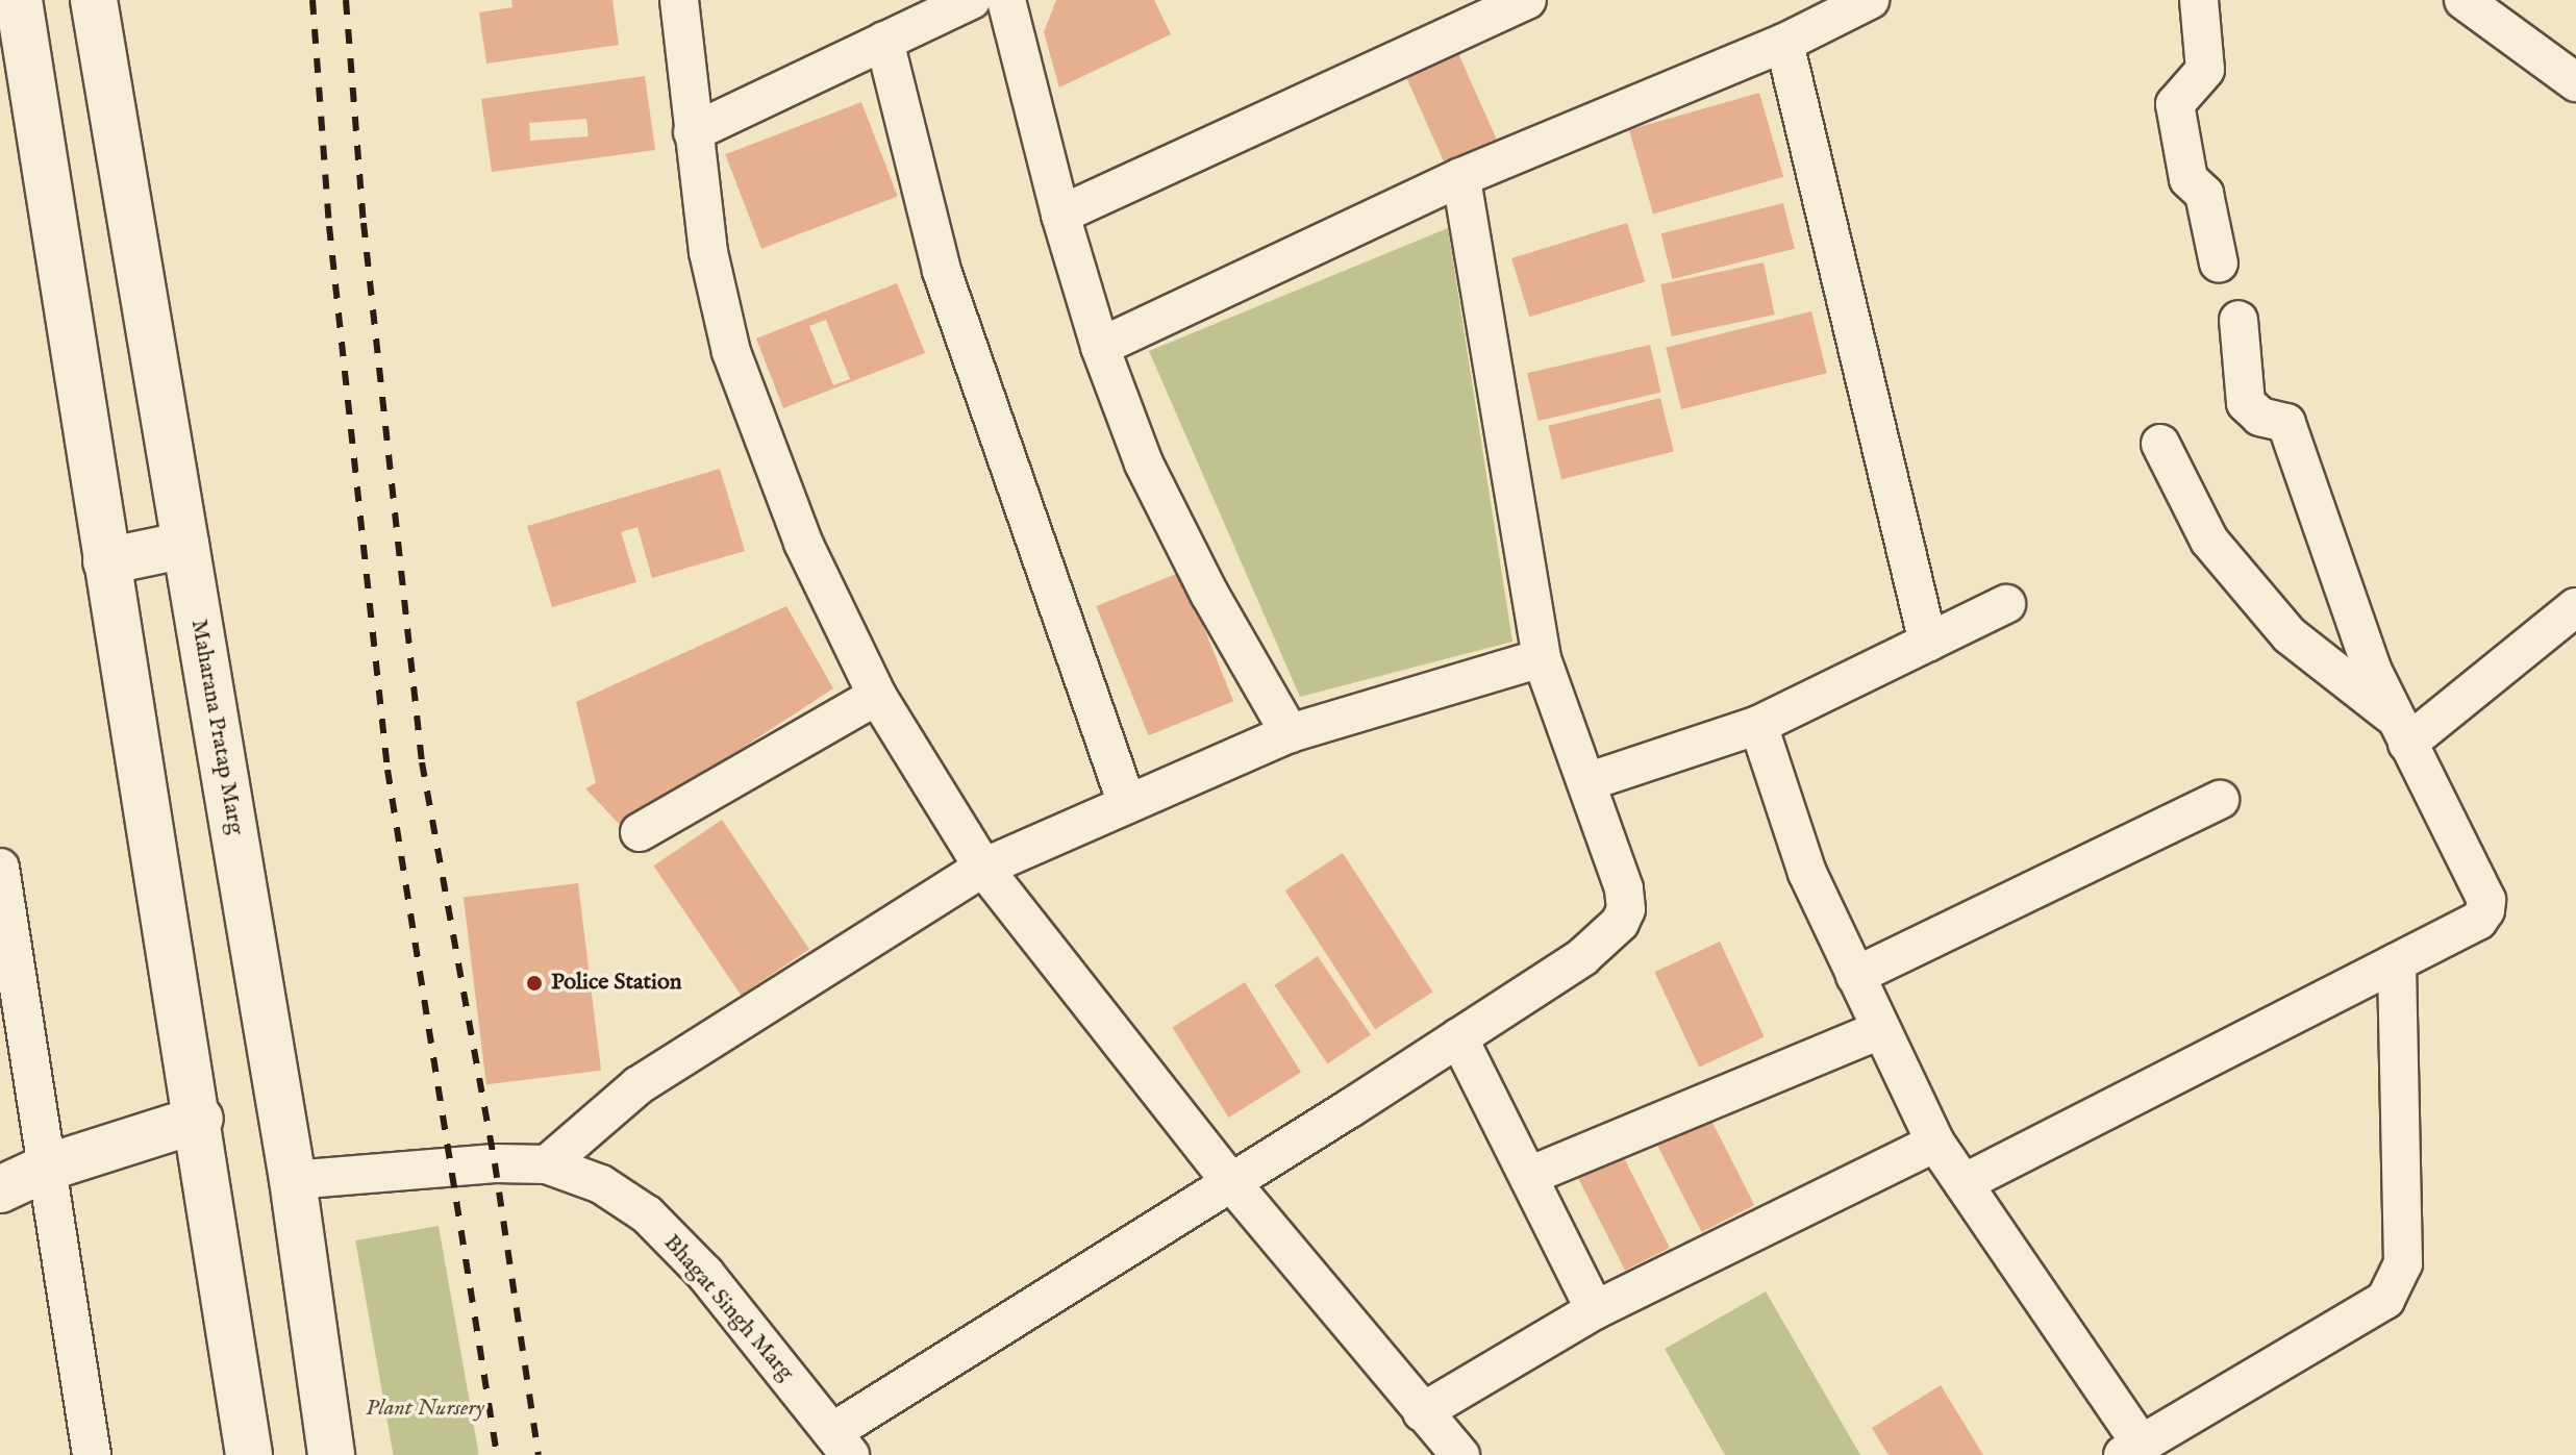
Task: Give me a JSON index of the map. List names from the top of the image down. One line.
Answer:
{"streets":{"main road":["Maharana Pratap Marg"],"street":["Bhagat Singh Marg"]},"crossings":[["Maharana Pratap Marg","Bhagat Singh Marg"]],"parks":["Plant Nursery"],"places":["Police Station"]}
